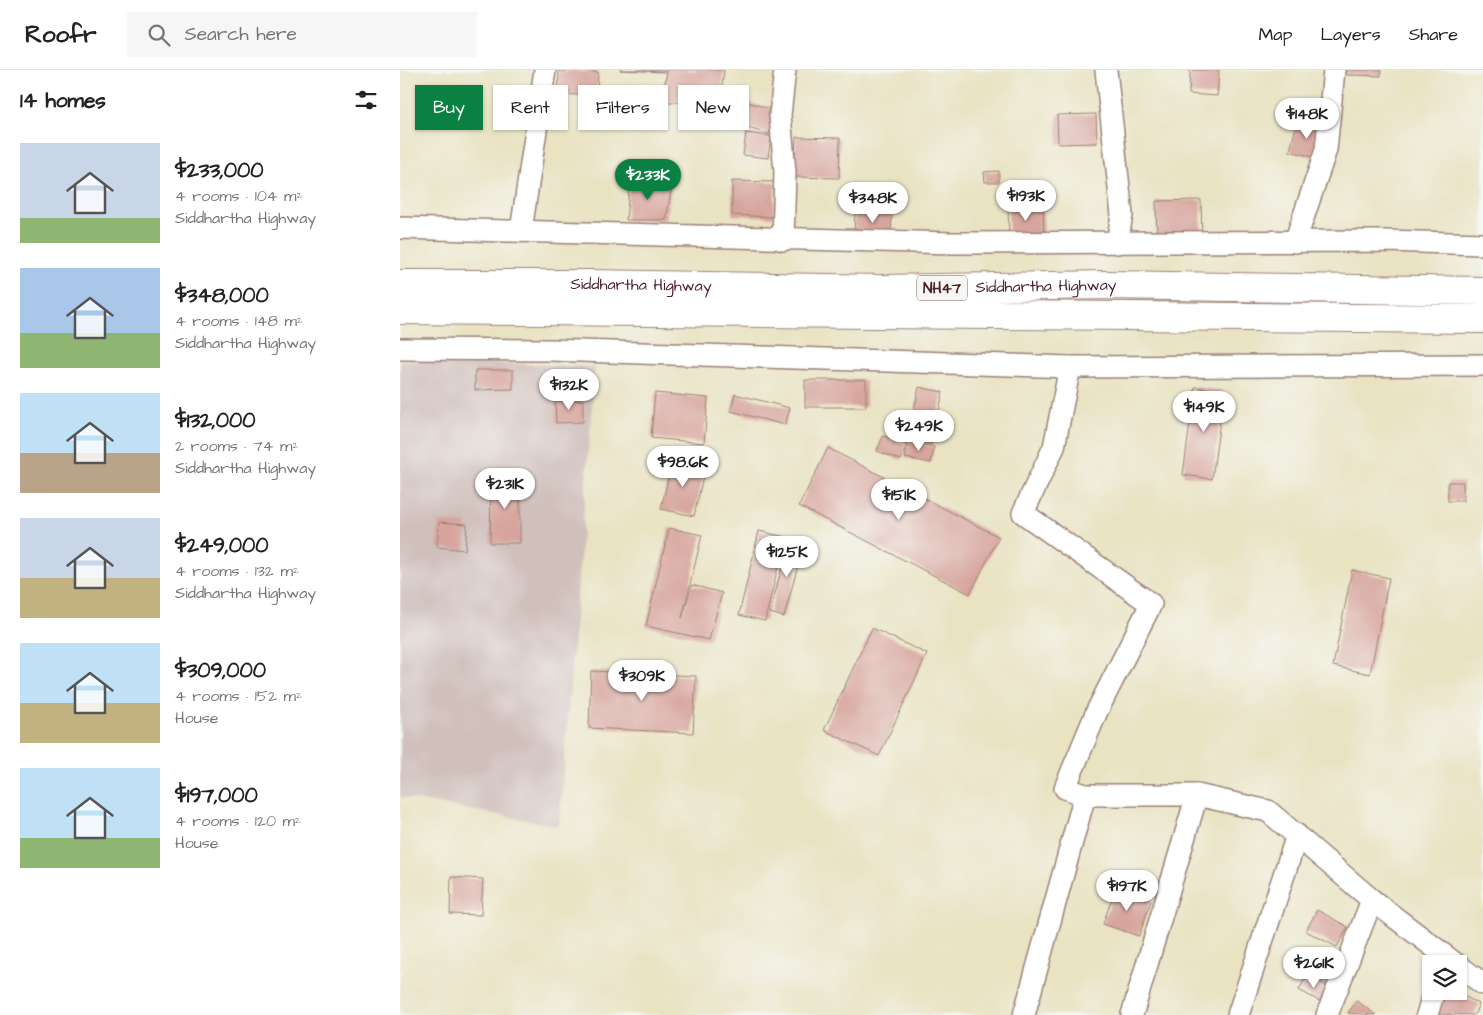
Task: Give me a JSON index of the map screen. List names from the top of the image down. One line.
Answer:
{"streets":{"highway":["Siddhartha Highway","NH47"]},"page":{"header":"Roofr","search":"Search here","nav":["Map","Layers","Share"],"heading":"14 homes","chip":["Buy","Rent","Filters","New"],"price":["$148K","$233K","$193K","$348K","$132K","$149K","$249K","$98.6K","$231K","$151K","$125K","$309K","$197K","$261K"],"list":[{"name":"$233,000","note":"4 rooms · 104 m² · Siddhartha Highway"},{"name":"$348,000","note":"4 rooms · 148 m² · Siddhartha Highway"},{"name":"$132,000","note":"2 rooms · 74 m² · Siddhartha Highway"},{"name":"$249,000","note":"4 rooms · 132 m² · Siddhartha Highway"},{"name":"$309,000","note":"4 rooms · 152 m² · House"},{"name":"$197,000","note":"4 rooms · 120 m² · House"}]}}
